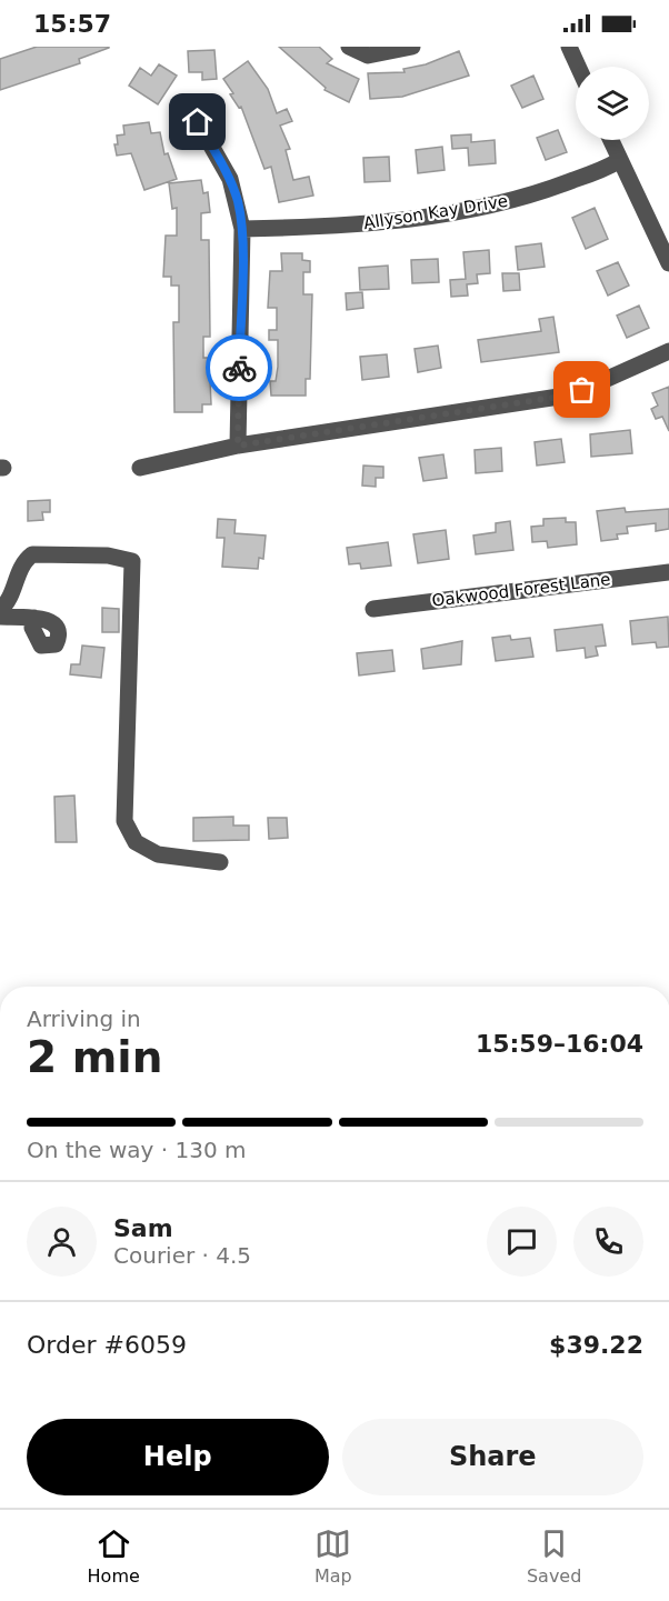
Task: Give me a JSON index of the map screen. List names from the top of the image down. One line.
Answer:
{"streets":{"street":["Allyson Kay Drive","Oakwood Forest Lane"]},"page":{"status":"15:57","heading":["2 min","Arriving in","15:59–16:04"],"panel":["Sam","Courier · 4.5","Order #6059","$39.22"],"bar":"On the way · 130 m","buttons":["Help","Share"],"tabs":["Home","Map","Saved"]}}
